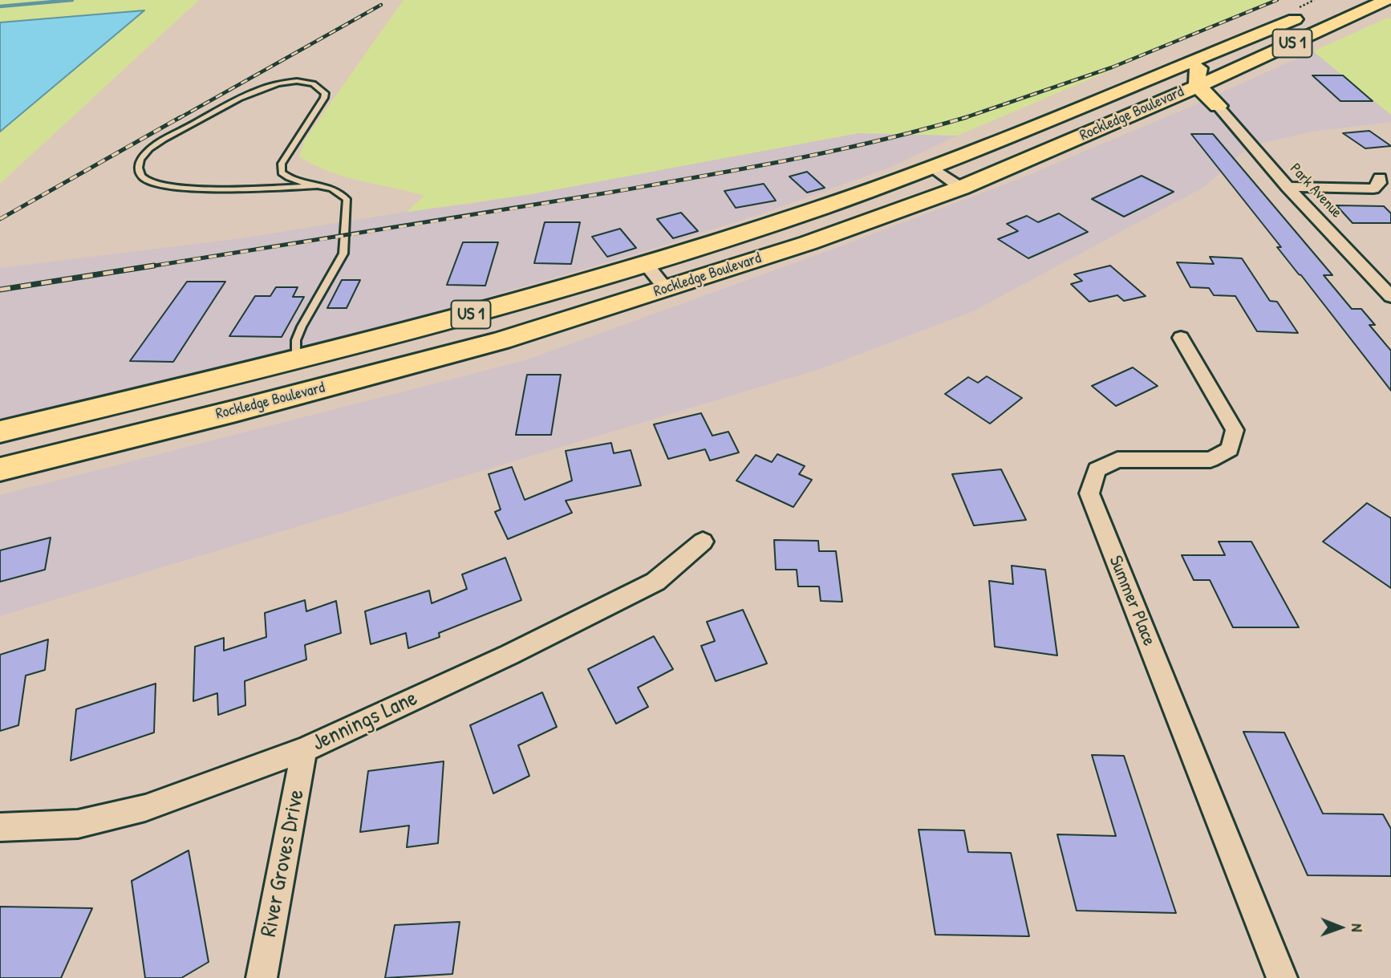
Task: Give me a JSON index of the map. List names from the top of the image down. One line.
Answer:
{"streets":{"main road":["US 1","Rockledge Boulevard"],"street":["Park Avenue","Summer Place","Jennings Lane","River Groves Drive"]},"crossings":[["Jennings Lane","River Groves Drive"]],"north":"right"}
